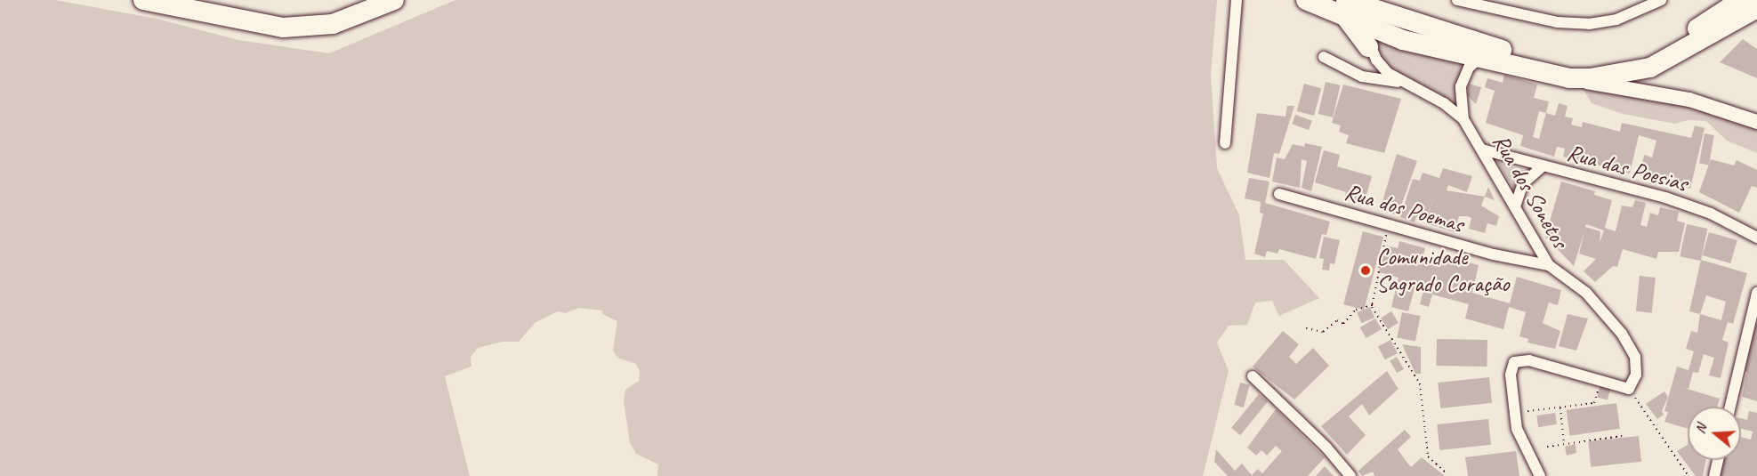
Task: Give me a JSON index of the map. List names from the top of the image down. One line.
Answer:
{"streets":{"street":["Rua das Poesias","Rua dos Sonetos","Rua dos Poemas"]},"crossings":[["Rua das Poesias","Rua dos Sonetos"],["Rua dos Sonetos","Rua dos Poemas"]],"places":["Comunidade Sagrado Coração"],"north":"left"}
